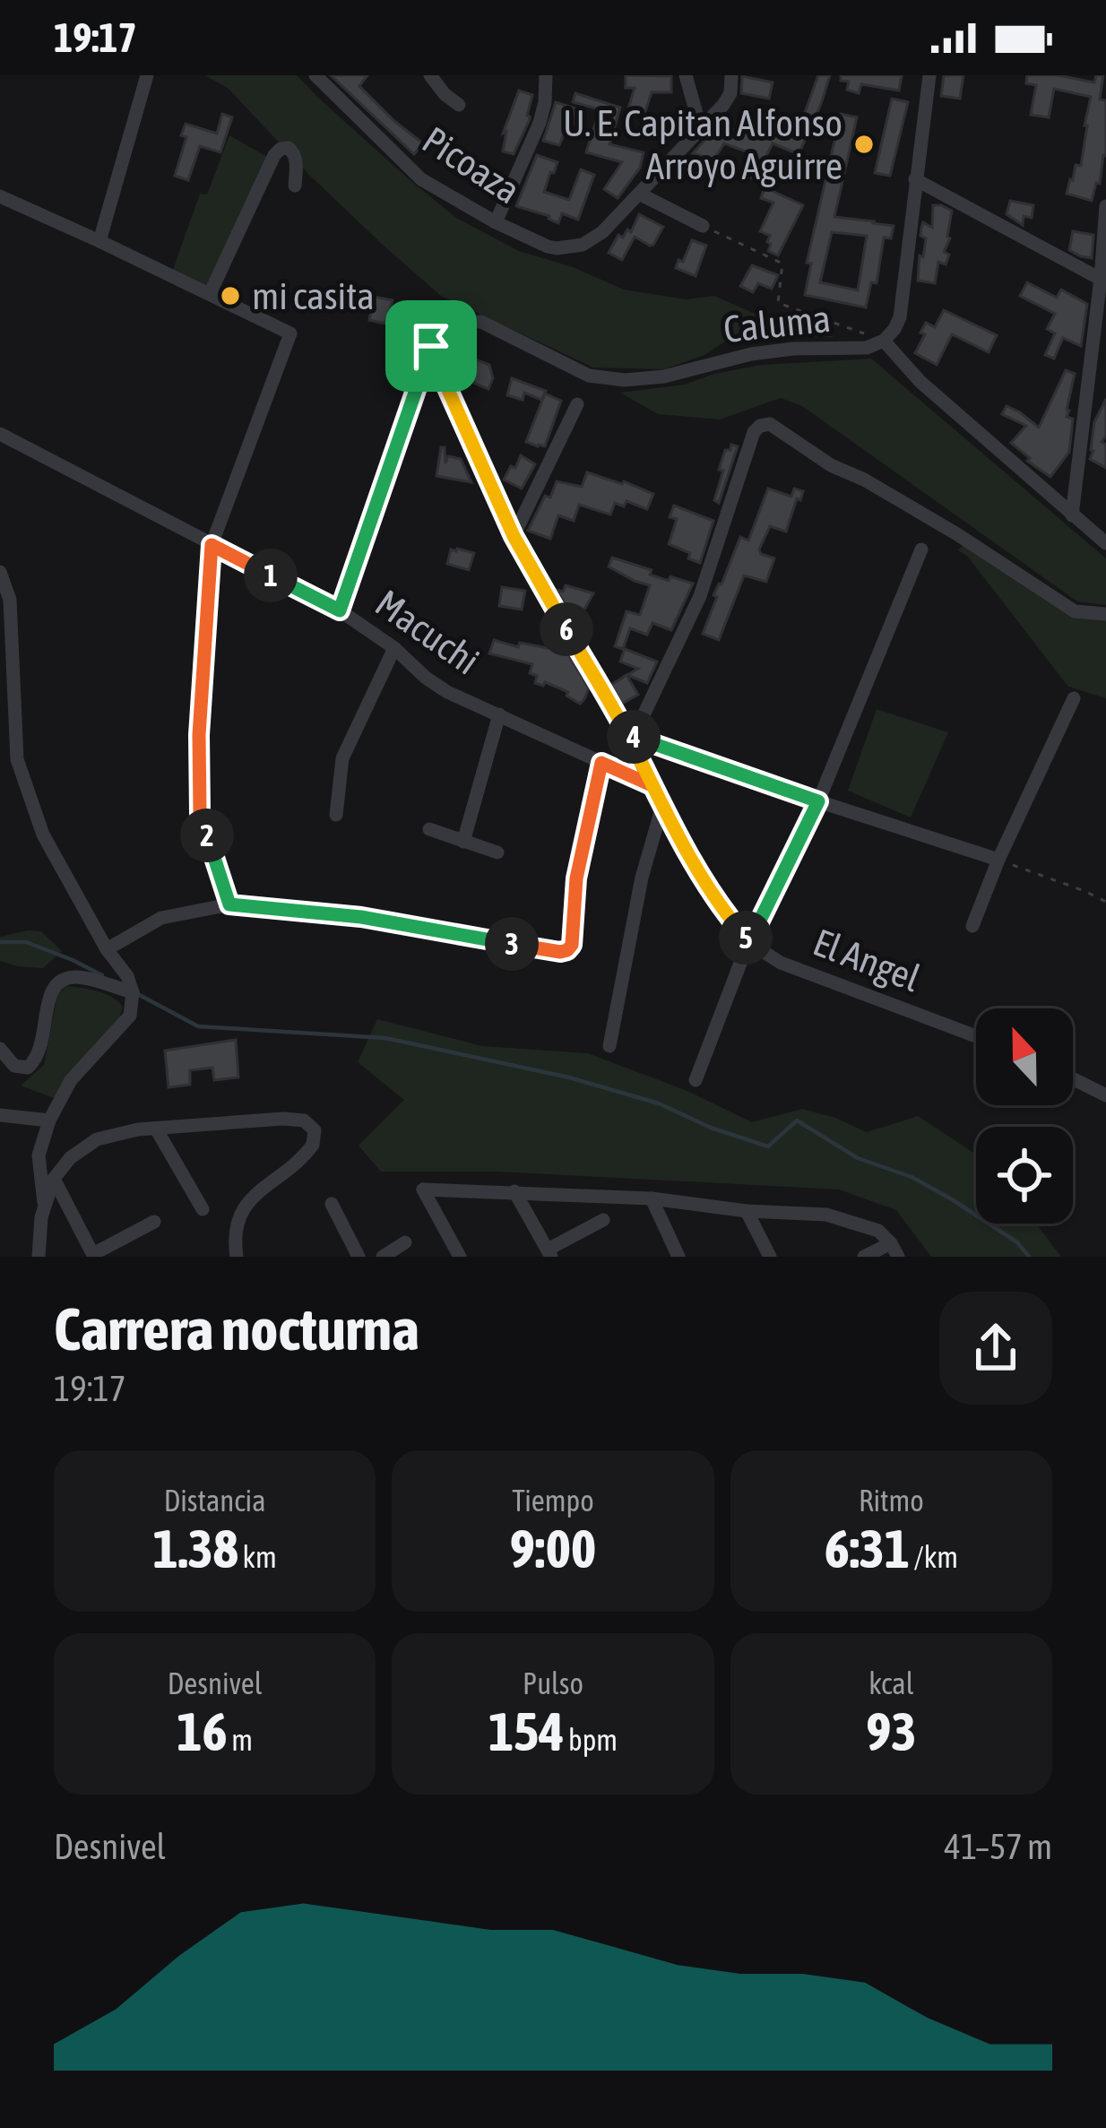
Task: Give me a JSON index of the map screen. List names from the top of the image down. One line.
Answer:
{"streets":{"street":["Picoaza","Caluma","Macuchi","El Angel"]},"crossings":[["Caluma","El Angel"],["Macuchi","El Angel"]],"places":["U. E. Capitan Alfonso Arroyo Aguirre","mi casita"],"north":"top","page":{"status":"19:17","pins":["1","6","4","2","5","3"],"heading":["Carrera nocturna","19:17"],"stats":[["Distancia","1.38 km"],["Tiempo","9:00"],["Ritmo","6:31 /km"],["Desnivel","16 m"],["Pulso","154 bpm"],["kcal","93"]],"chart":["Desnivel","41–57 m"]}}
